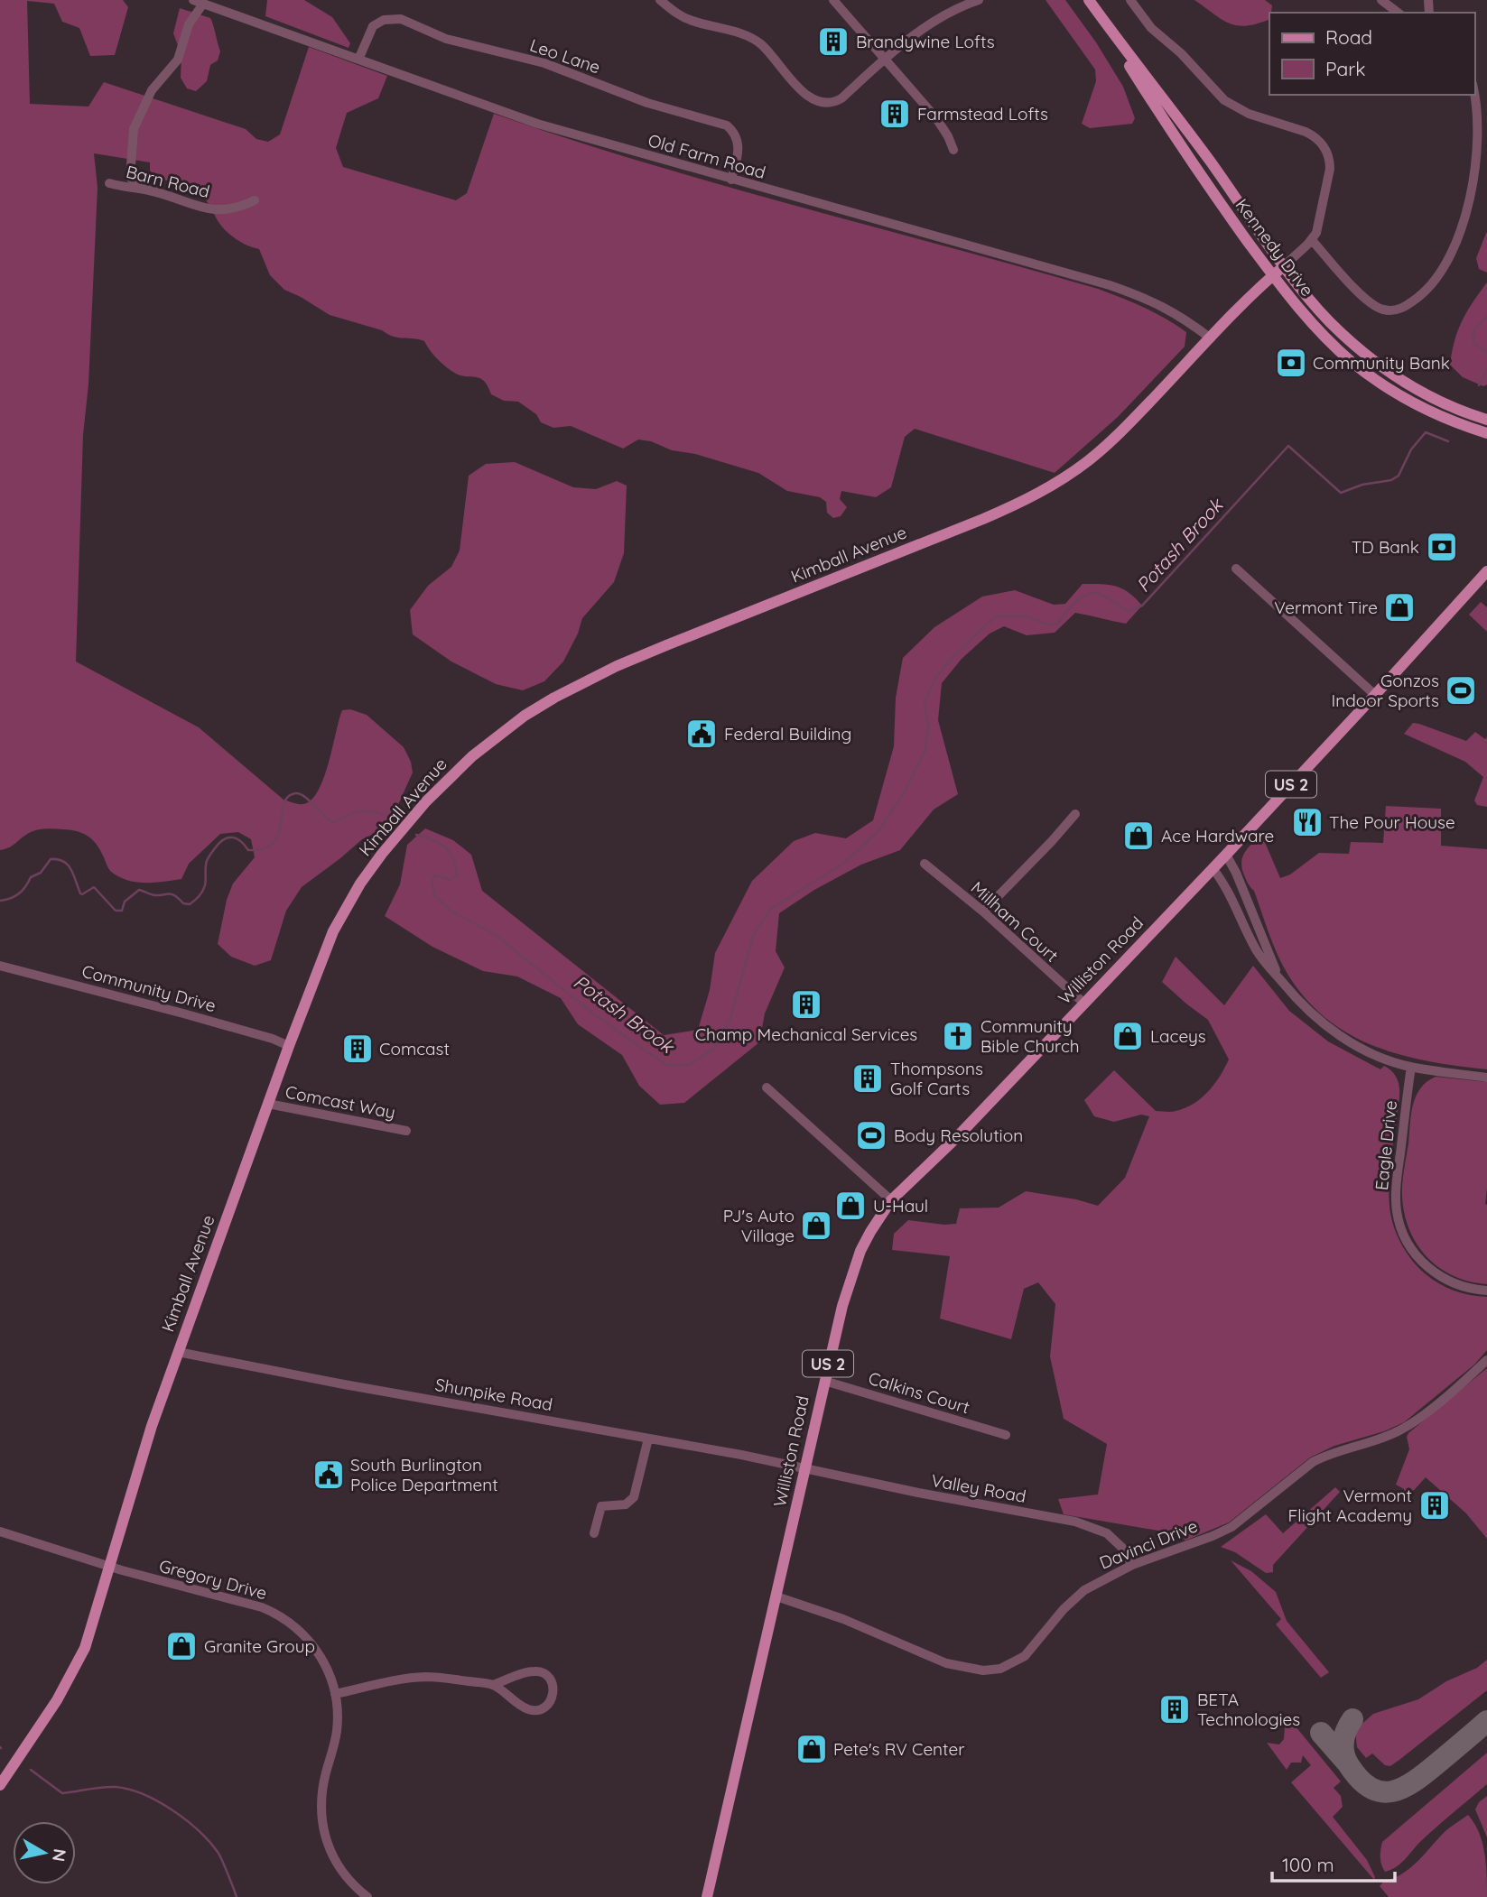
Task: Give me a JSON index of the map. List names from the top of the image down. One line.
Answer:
{"streets":{"main road":["Kennedy Drive","Kimball Avenue","US 2","Williston Road"],"street":["Leo Lane","Old Farm Road","Barn Road","Millham Court","Community Drive","Comcast Way","Eagle Drive","Calkins Court","Shunpike Road","Valley Road","Davinci Drive","Gregory Drive"]},"crossings":[["Leo Lane","Old Farm Road"],["Old Farm Road","Kimball Avenue"],["Kennedy Drive","Kimball Avenue"],["Kimball Avenue","Community Drive"],["Kimball Avenue","Comcast Way"],["Kimball Avenue","Shunpike Road"],["Kimball Avenue","Gregory Drive"],["Millham Court","Williston Road"],["Williston Road","Calkins Court"],["Williston Road","Shunpike Road"],["Williston Road","Valley Road"],["Williston Road","Davinci Drive"],["Shunpike Road","Valley Road"],["Valley Road","Davinci Drive"]],"water":["Potash Brook"],"places":{"building":["Brandywine Lofts","Farmstead Lofts","Champ Mechanical Services","Comcast","Thompsons Golf Carts","Vermont Flight Academy","BETA Technologies"],"bank":["Community Bank","TD Bank"],"shop":["Vermont Tire","Ace Hardware","Laceys","U-Haul","PJ's Auto Village","Granite Group","Pete's RV Center"],"sports":["Gonzos Indoor Sports","Body Resolution"],"public building":["Federal Building","South Burlington Police Department"],"restaurant":["The Pour House"],"church":["Community Bible Church"]},"legend":["Road","Park"],"scale_bar":"100 m","north":"right"}
